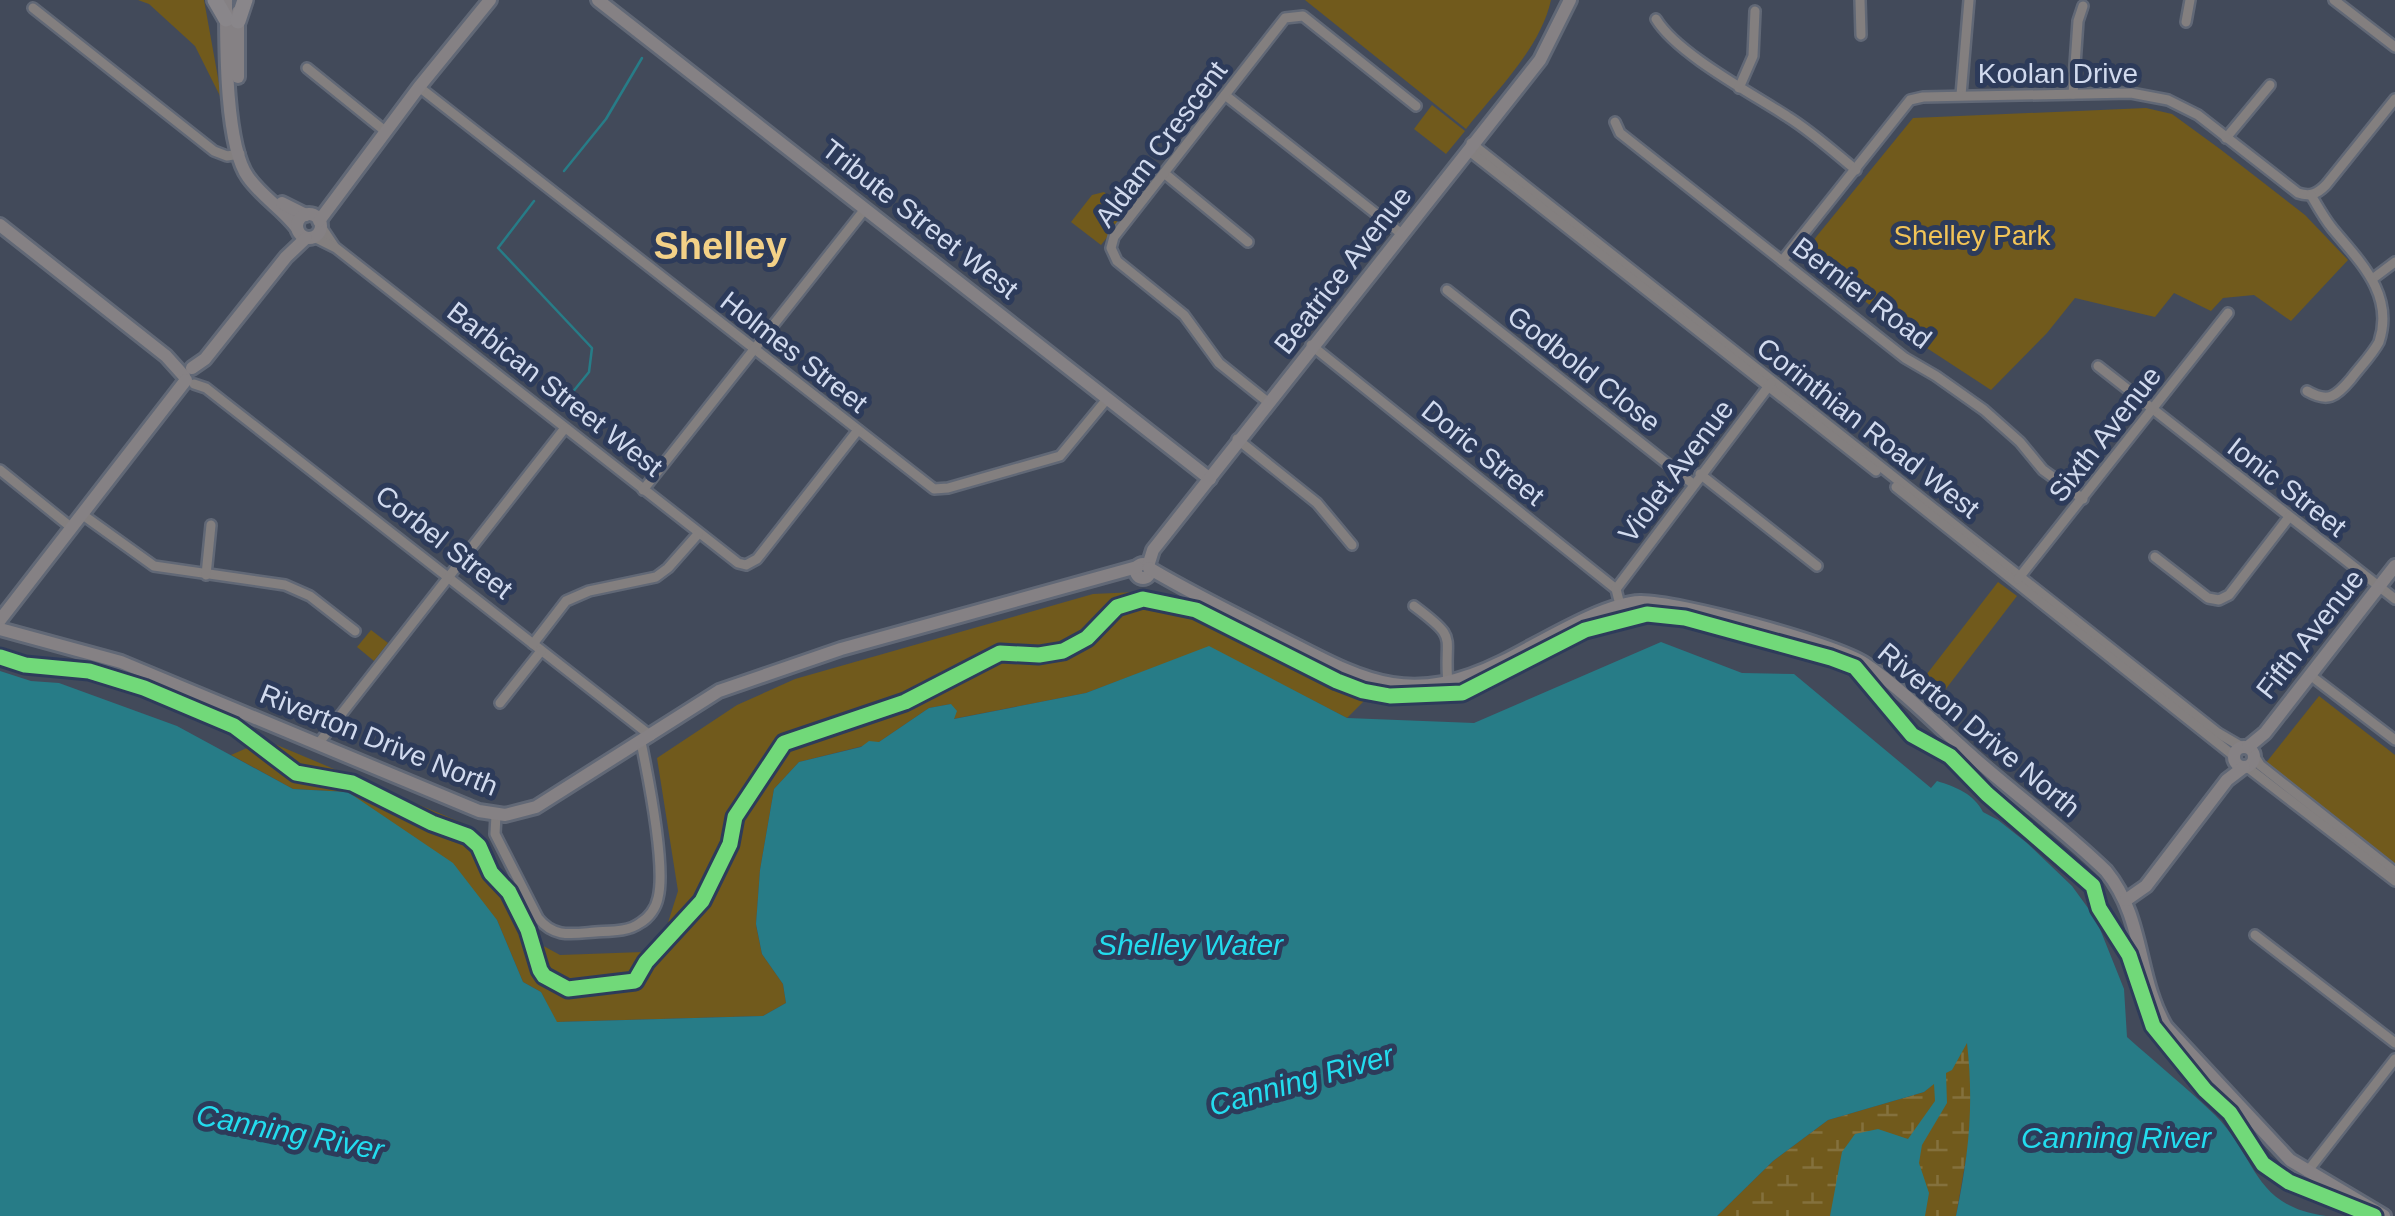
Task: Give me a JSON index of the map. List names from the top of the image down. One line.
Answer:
{"streets":{"street":["Koolan Drive","Aldam Crescent","Tribute Street West","Beatrice Avenue","Bernier Road","Holmes Street","Godbold Close","Barbican Street West","Corinthian Road West","Sixth Avenue","Doric Street","Violet Avenue","Ionic Street","Corbel Street","Fifth Avenue","Riverton Drive North"]},"crossings":[["Koolan Drive","Bernier Road"],["Aldam Crescent","Beatrice Avenue"],["Tribute Street West","Beatrice Avenue"],["Tribute Street West","Holmes Street"],["Beatrice Avenue","Corinthian Road West"],["Beatrice Avenue","Doric Street"],["Beatrice Avenue","Riverton Drive North"],["Bernier Road","Sixth Avenue"],["Holmes Street","Barbican Street West"],["Godbold Close","Violet Avenue"],["Corinthian Road West","Sixth Avenue"],["Corinthian Road West","Violet Avenue"],["Corinthian Road West","Fifth Avenue"],["Sixth Avenue","Ionic Street"],["Doric Street","Violet Avenue"],["Ionic Street","Fifth Avenue"],["Corbel Street","Riverton Drive North"]],"districts":["Shelley"],"water":["Shelley Water","Canning River"],"parks":["Shelley Park"]}
